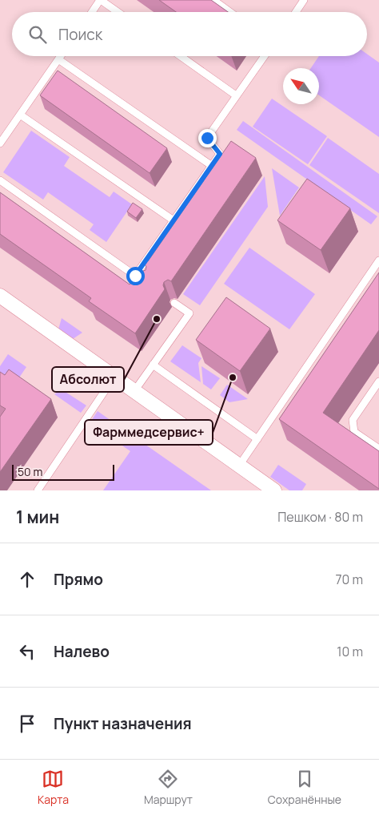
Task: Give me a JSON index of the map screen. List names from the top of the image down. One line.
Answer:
{"places":["Абсолют","Фарммедсервис+"],"scale_bar":"50 m","north":"top left","page":{"search":"Поиск","scale":"50 m","heading":["1 мин","Пешком · 80 m"],"list":[["Прямо","70 m"],["Налево","10 m"],"Пункт назначения"],"nav":["Карта","Маршрут","Сохранённые"]}}
